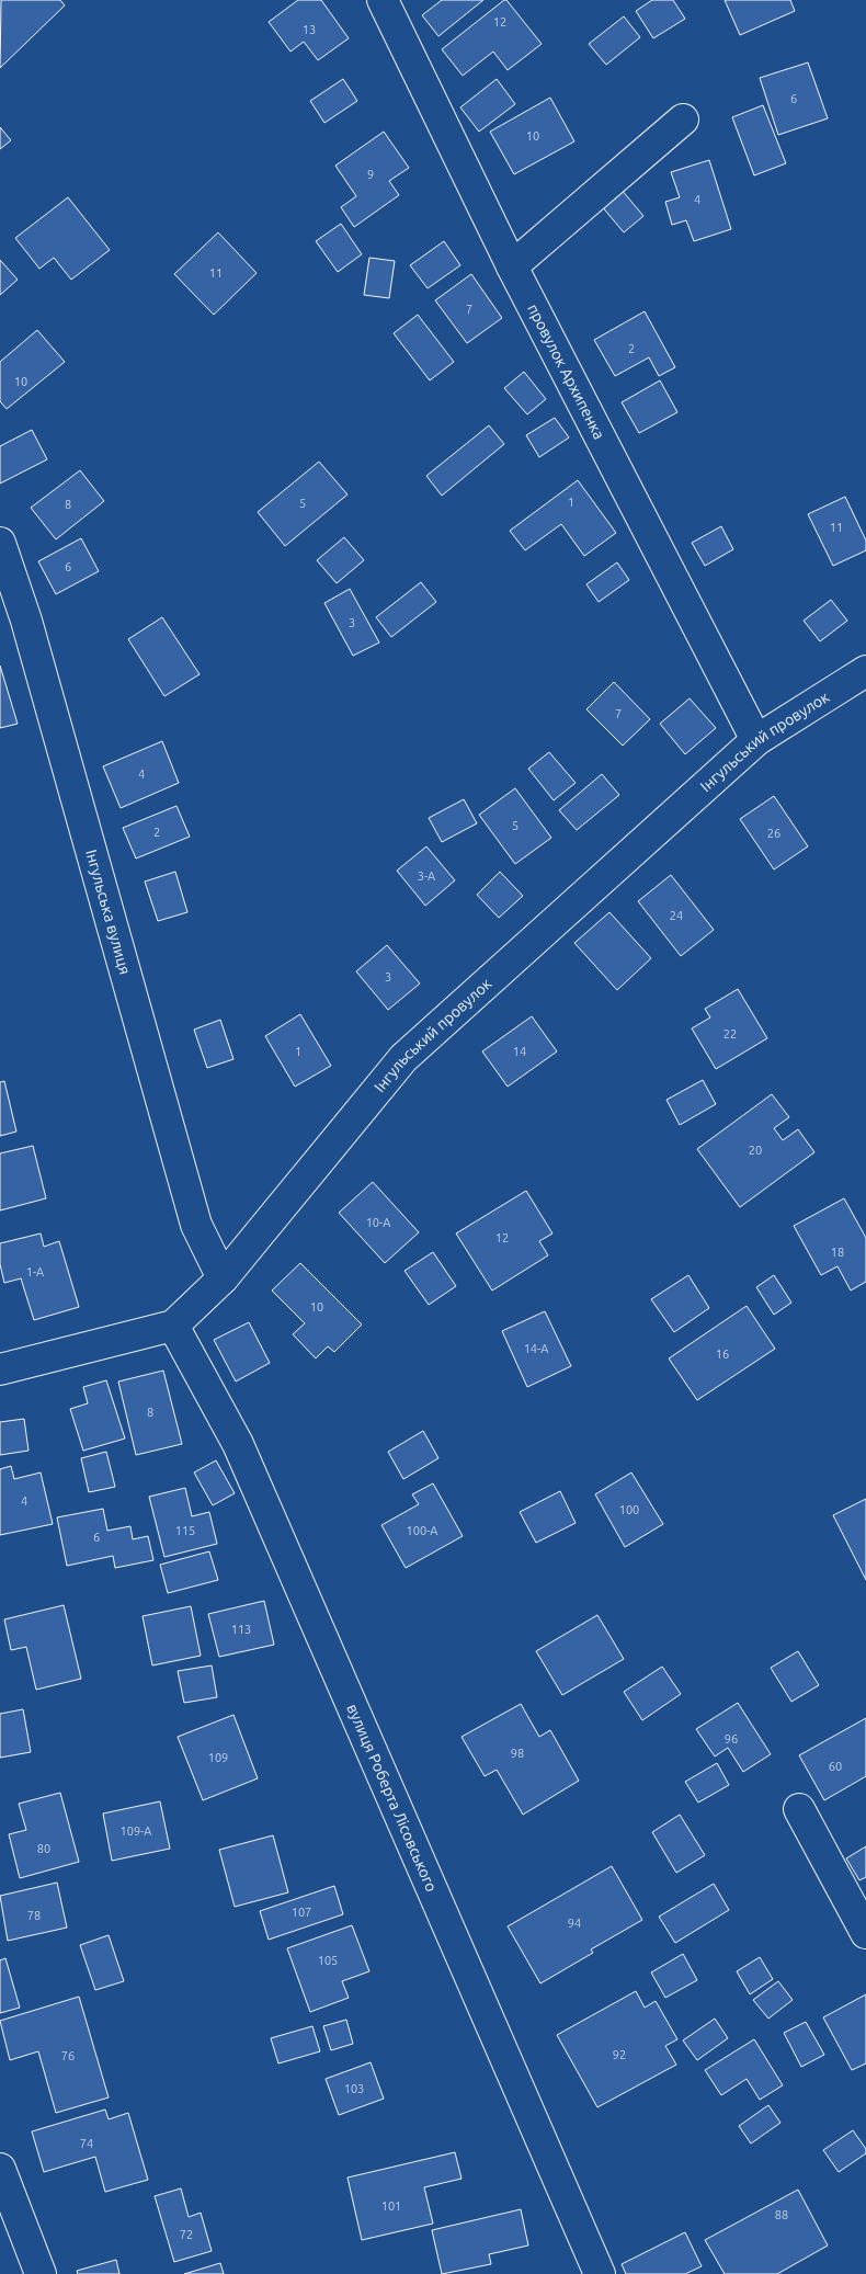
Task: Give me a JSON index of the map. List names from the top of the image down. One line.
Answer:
{"streets":{"street":["провулок Архипенка","Інгульський провулок","Інгульська вулиця","вулиця Роберта Лісовського"]},"crossings":[["провулок Архипенка","Інгульський провулок"],["Інгульський провулок","Інгульська вулиця"],["Інгульський провулок","вулиця Роберта Лісовського"]],"house_numbers":["12","13","6","10","9","4","11","7","2","10","1","5","8","11","6","3","7","4","5","2","26","3-А","24","3","22","1","14","20","10-А","12","18","1-А","10","14-А","16","8","4","100","115","100-А","6","113","96","98","109","60","109-А","80","107","78","94","105","92","76","103","74","101","88","72"]}
